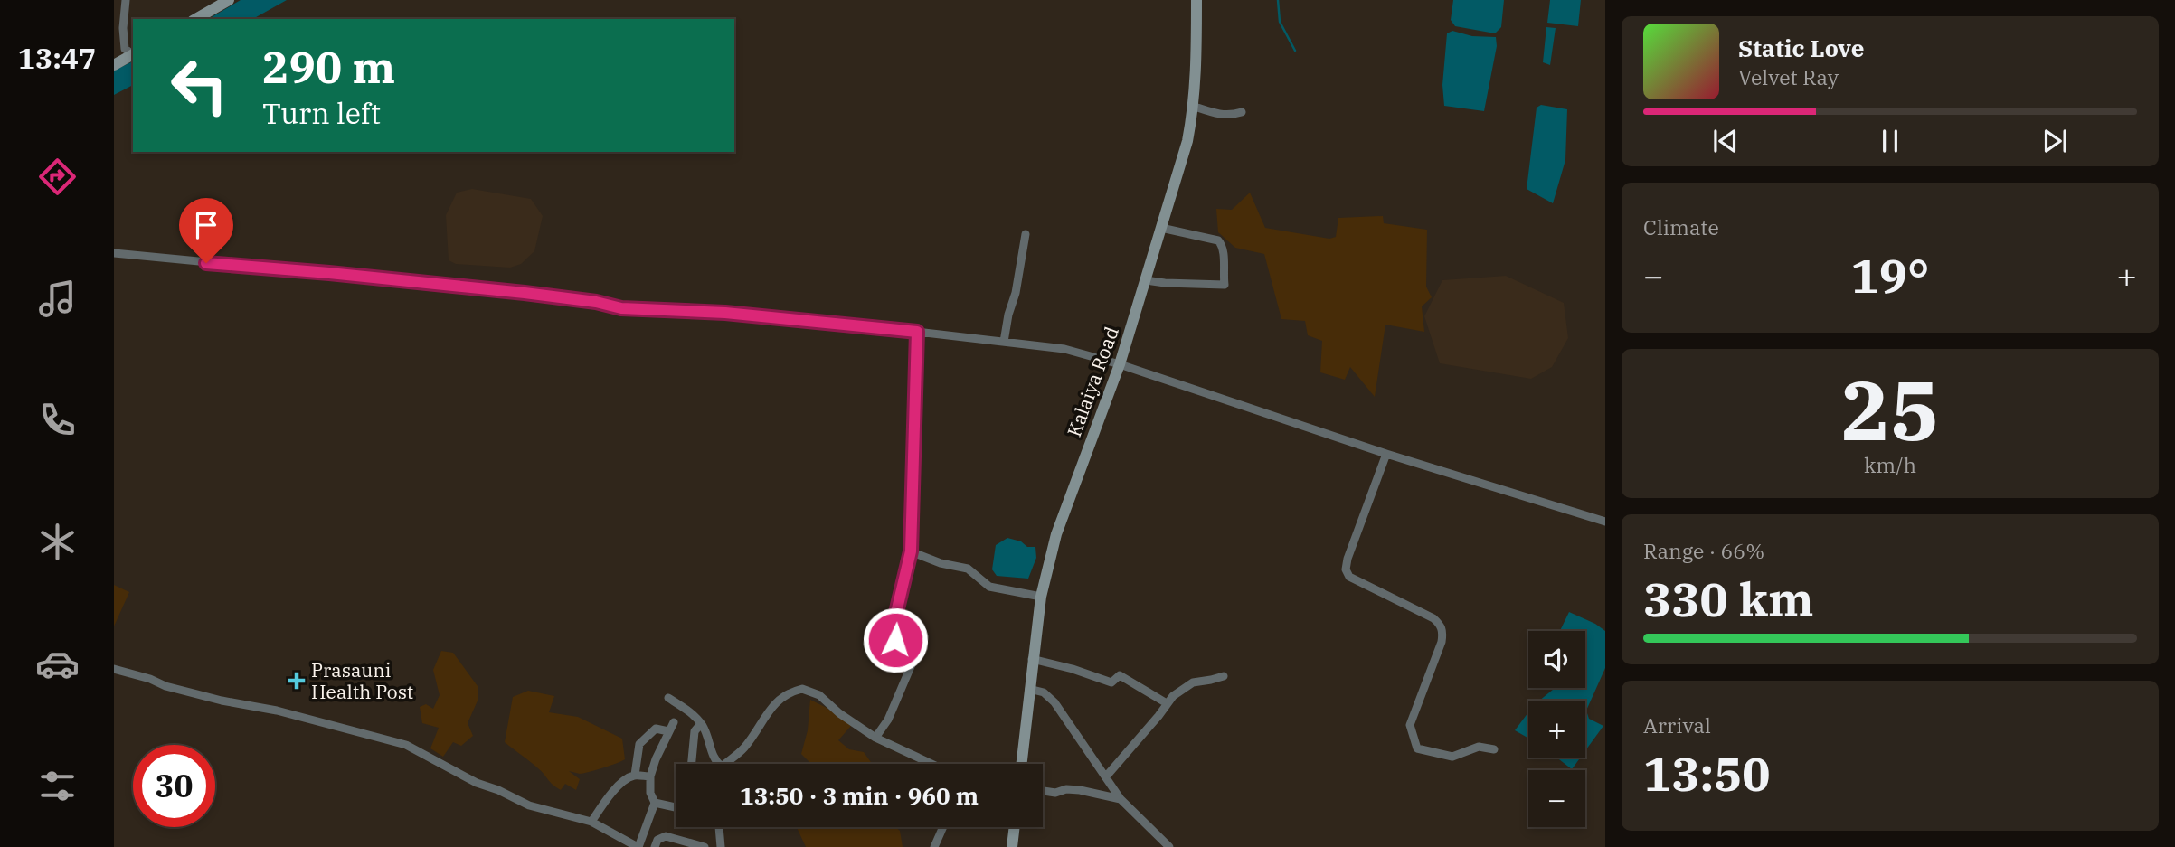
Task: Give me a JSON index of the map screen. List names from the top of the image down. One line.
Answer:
{"streets":{"main road":["Kalaiya Road"]},"places":{"health":["Prasauni Health Post"]},"page":{"tabs":"13:47","turn":["290 m","Turn left"],"song":["Static Love","Velvet Ray"],"tile":["Climate",["25","km/h"],["Range · 66%","330 km"],["Arrival","13:50"]],"heat":["−","19°","+"],"map_buttons":["+","−"],"limit":"30","trip":"13:50 · 3 min · 960 m"}}
